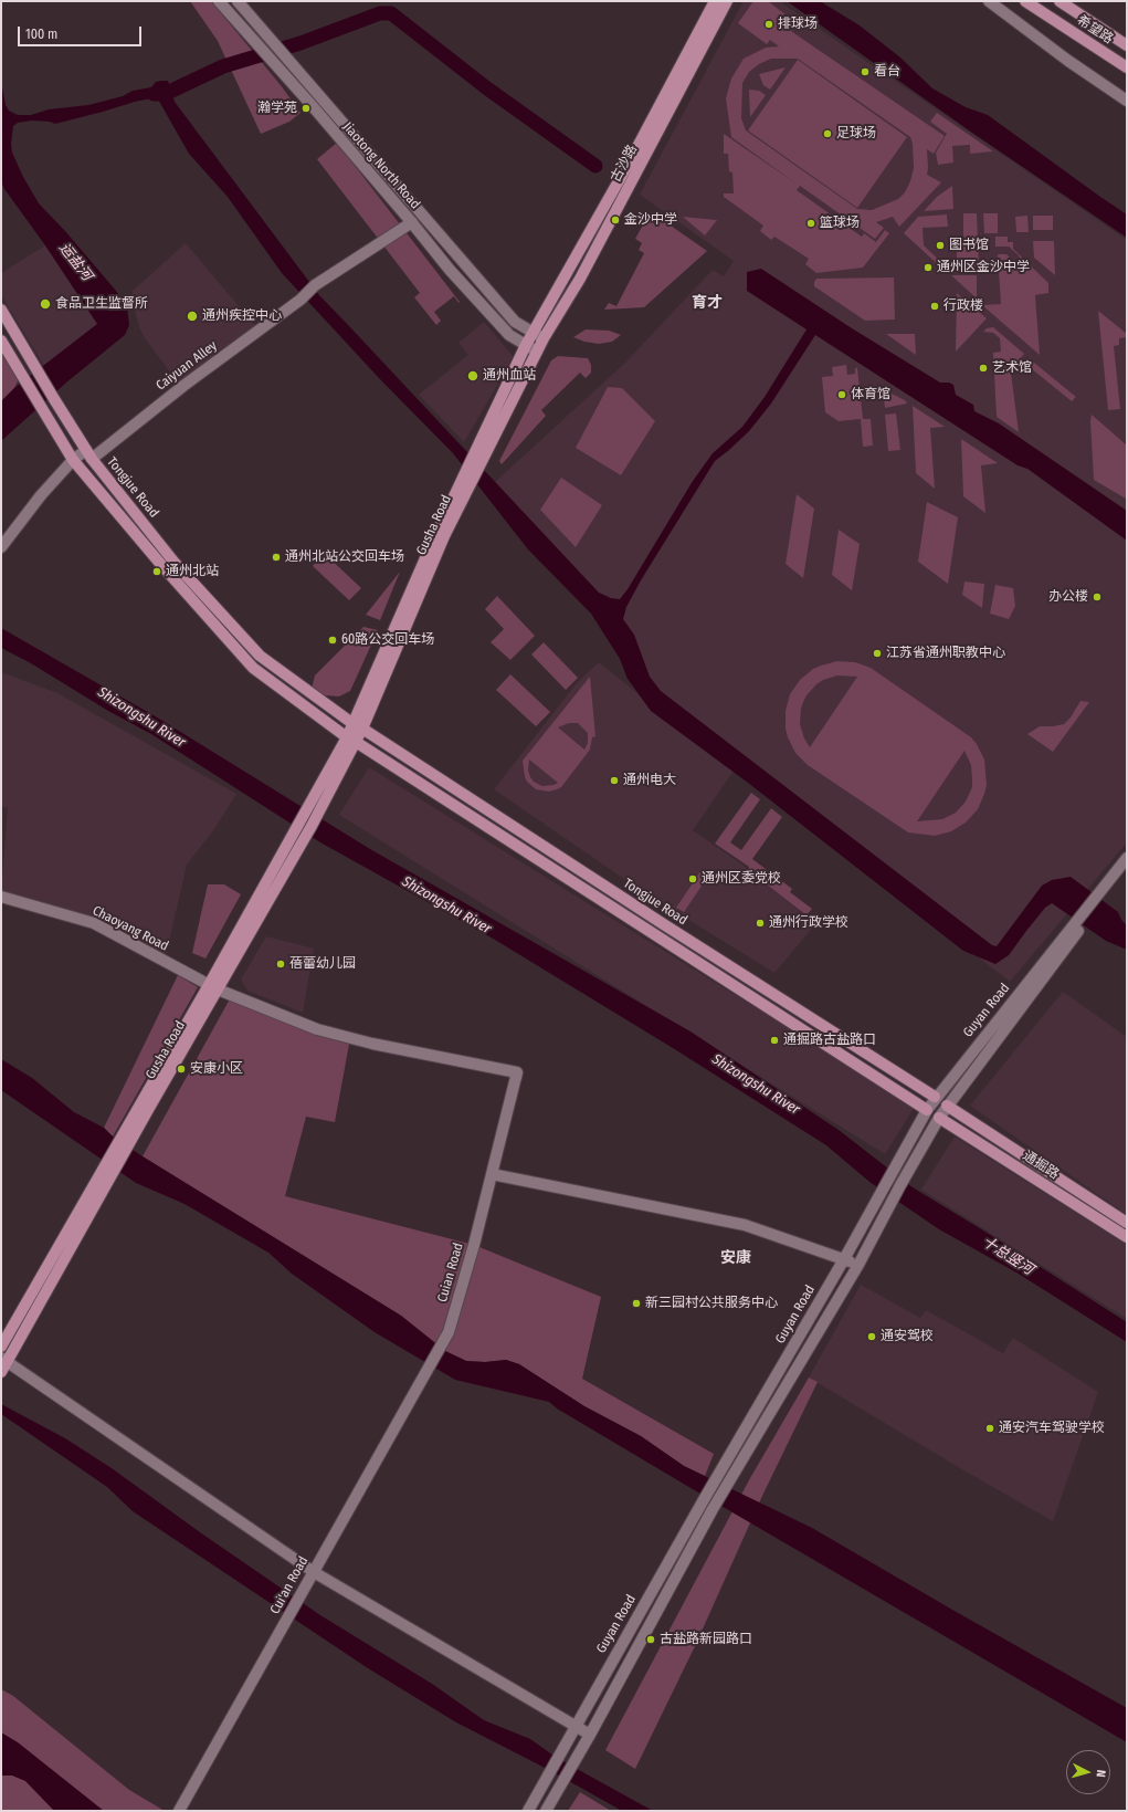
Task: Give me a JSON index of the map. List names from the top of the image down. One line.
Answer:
{"streets":{"main road":["希望路","古沙路","Tongjue Road","Gusha Road","通掘路"],"street":["Jiaotong North Road","Caiyuan Alley","Chaoyang Road","Guyan Road","Cuian Road","Cui'an Road"]},"crossings":[["古沙路","Jiaotong North Road"],["古沙路","Gusha Road"],["Jiaotong North Road","Caiyuan Alley"],["Jiaotong North Road","Gusha Road"],["Caiyuan Alley","Tongjue Road"],["Tongjue Road","Gusha Road"],["Tongjue Road","Guyan Road"],["Gusha Road","Chaoyang Road"],["Chaoyang Road","Cuian Road"],["Guyan Road","通掘路"],["Cuian Road","Cui'an Road"]],"districts":["育才","安康"],"water":["运盐河","Shizongshu River","十总竖河"],"places":["排球场","看台","瀚学苑","足球场","金沙中学","篮球场","图书馆","通州区金沙中学","食品卫生监督所","行政楼","通州疾控中心","艺术馆","通州血站","体育馆","通州北站公交回车场","通州北站","办公楼","60路公交回车场","江苏省通州职教中心","通州电大","通州区委党校","通州行政学校","蓓蕾幼儿园","通掘路古盐路口","安康小区","新三园村公共服务中心","通安驾校","通安汽车驾驶学校","古盐路新园路口"],"scale_bar":"100 m","north":"right"}
